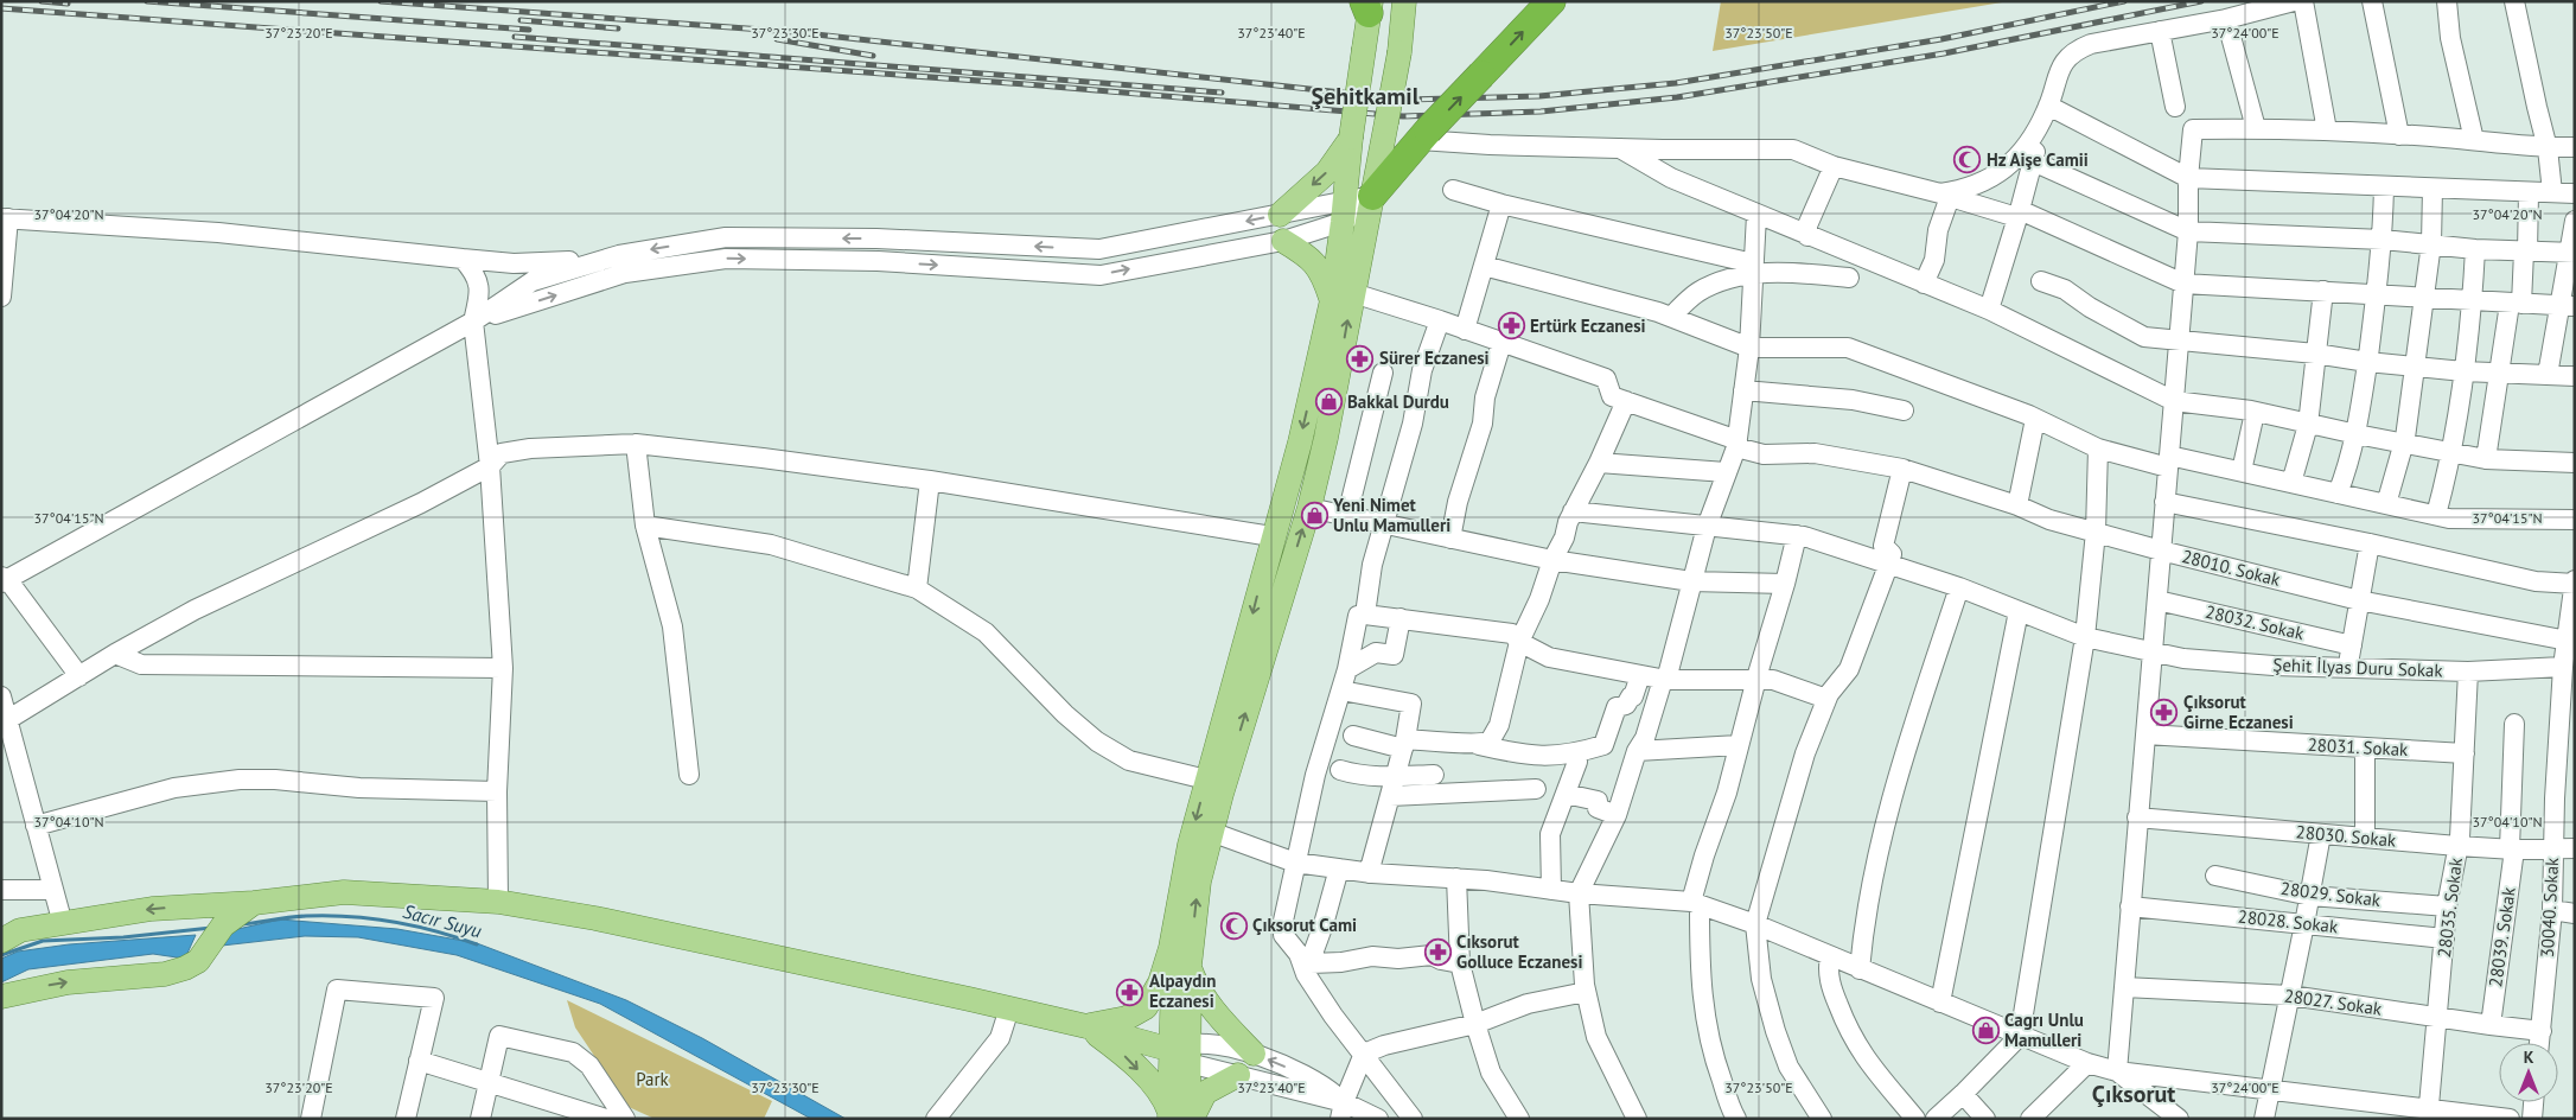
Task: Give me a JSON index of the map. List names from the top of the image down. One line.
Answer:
{"streets":{"street":["28010. Sokak","28032. Sokak","Şehit İlyas Duru Sokak","28031. Sokak","28030. Sokak","28029. Sokak","28035. Sokak","30040. Sokak","28028. Sokak","28039. Sokak","28027. Sokak"]},"crossings":[["28010. Sokak","30040. Sokak"],["Şehit İlyas Duru Sokak","28035. Sokak"],["Şehit İlyas Duru Sokak","30040. Sokak"],["28031. Sokak","28035. Sokak"],["28030. Sokak","28035. Sokak"],["28030. Sokak","30040. Sokak"],["28030. Sokak","28039. Sokak"],["28029. Sokak","28035. Sokak"],["28035. Sokak","28028. Sokak"],["28035. Sokak","28027. Sokak"],["30040. Sokak","28027. Sokak"],["28039. Sokak","28027. Sokak"]],"districts":["Şehitkamil","Çıksorut"],"water":["Sacır Suyu"],"parks":["Park"],"places":{"mosque":["Hz Aişe Camii","Çıksorut Cami"],"pharmacy":["Ertürk Eczanesi","Sürer Eczanesi","Çıksorut Girne Eczanesi","Cıksorut Golluce Eczanesi","Alpaydın Eczanesi"],"shop":["Bakkal Durdu","Yeni Nimet Unlu Mamulleri","Cagrı Unlu Mamulleri"]},"north":"top","coordinates":["37°23'20\"E","37°23'30\"E","37°23'40\"E","37°23'50\"E","37°24'00\"E","37°04'20\"N","37°04'15\"N","37°04'10\"N"]}
